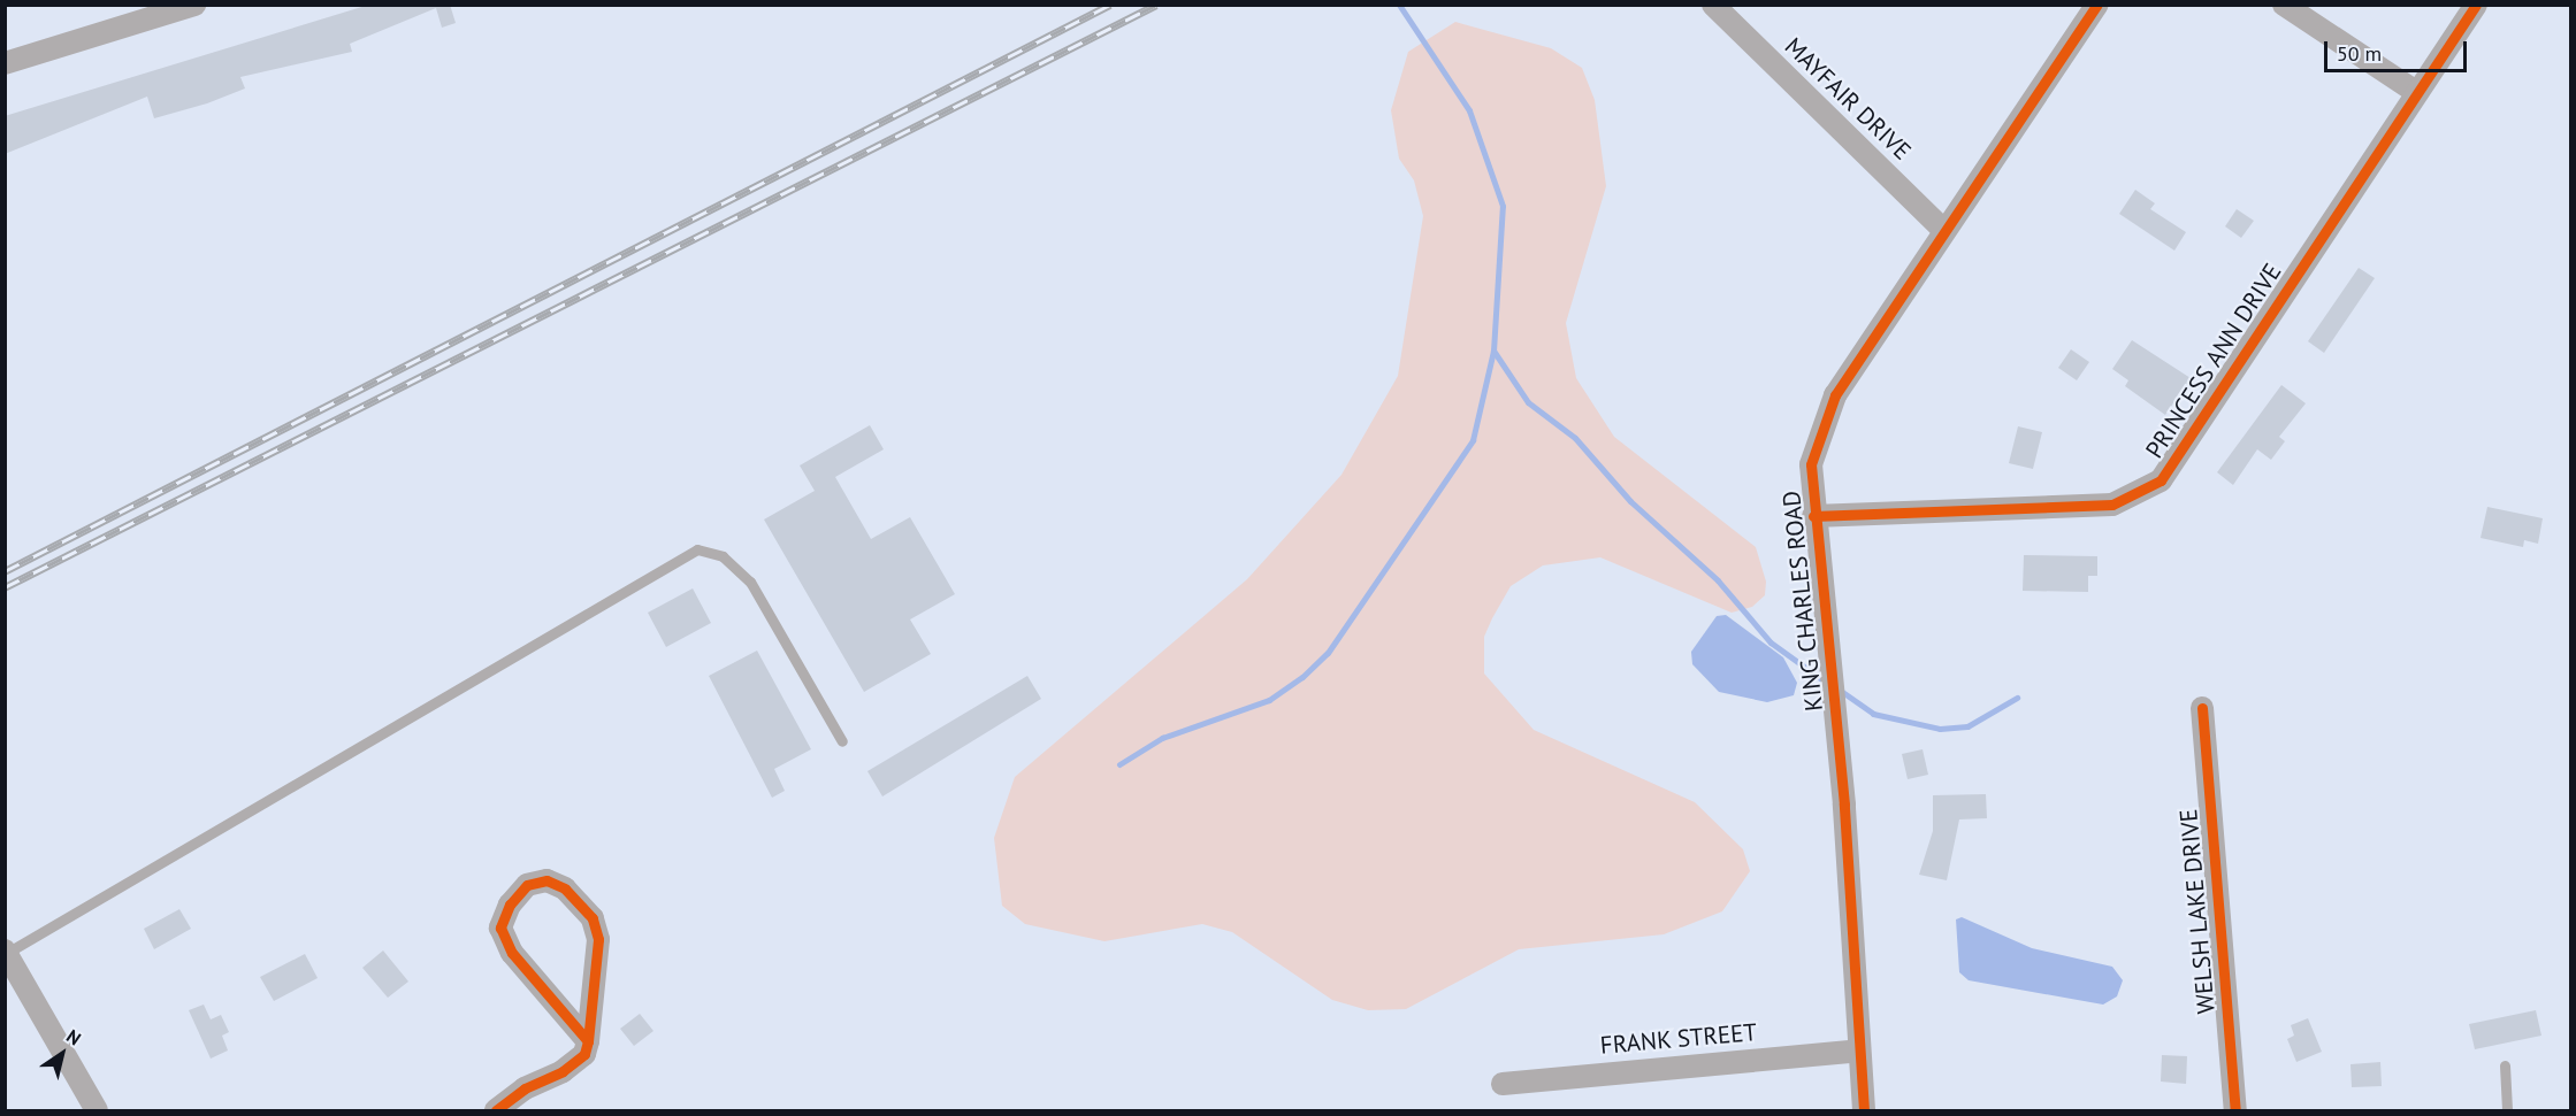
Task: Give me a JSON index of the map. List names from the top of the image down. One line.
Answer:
{"streets":{"street":["MAYFAIR DRIVE","PRINCESS ANN DRIVE","KING CHARLES ROAD","WELSH LAKE DRIVE","FRANK STREET"]},"crossings":[["MAYFAIR DRIVE","KING CHARLES ROAD"],["PRINCESS ANN DRIVE","KING CHARLES ROAD"],["KING CHARLES ROAD","FRANK STREET"]],"scale_bar":"50 m","north":"top right"}
